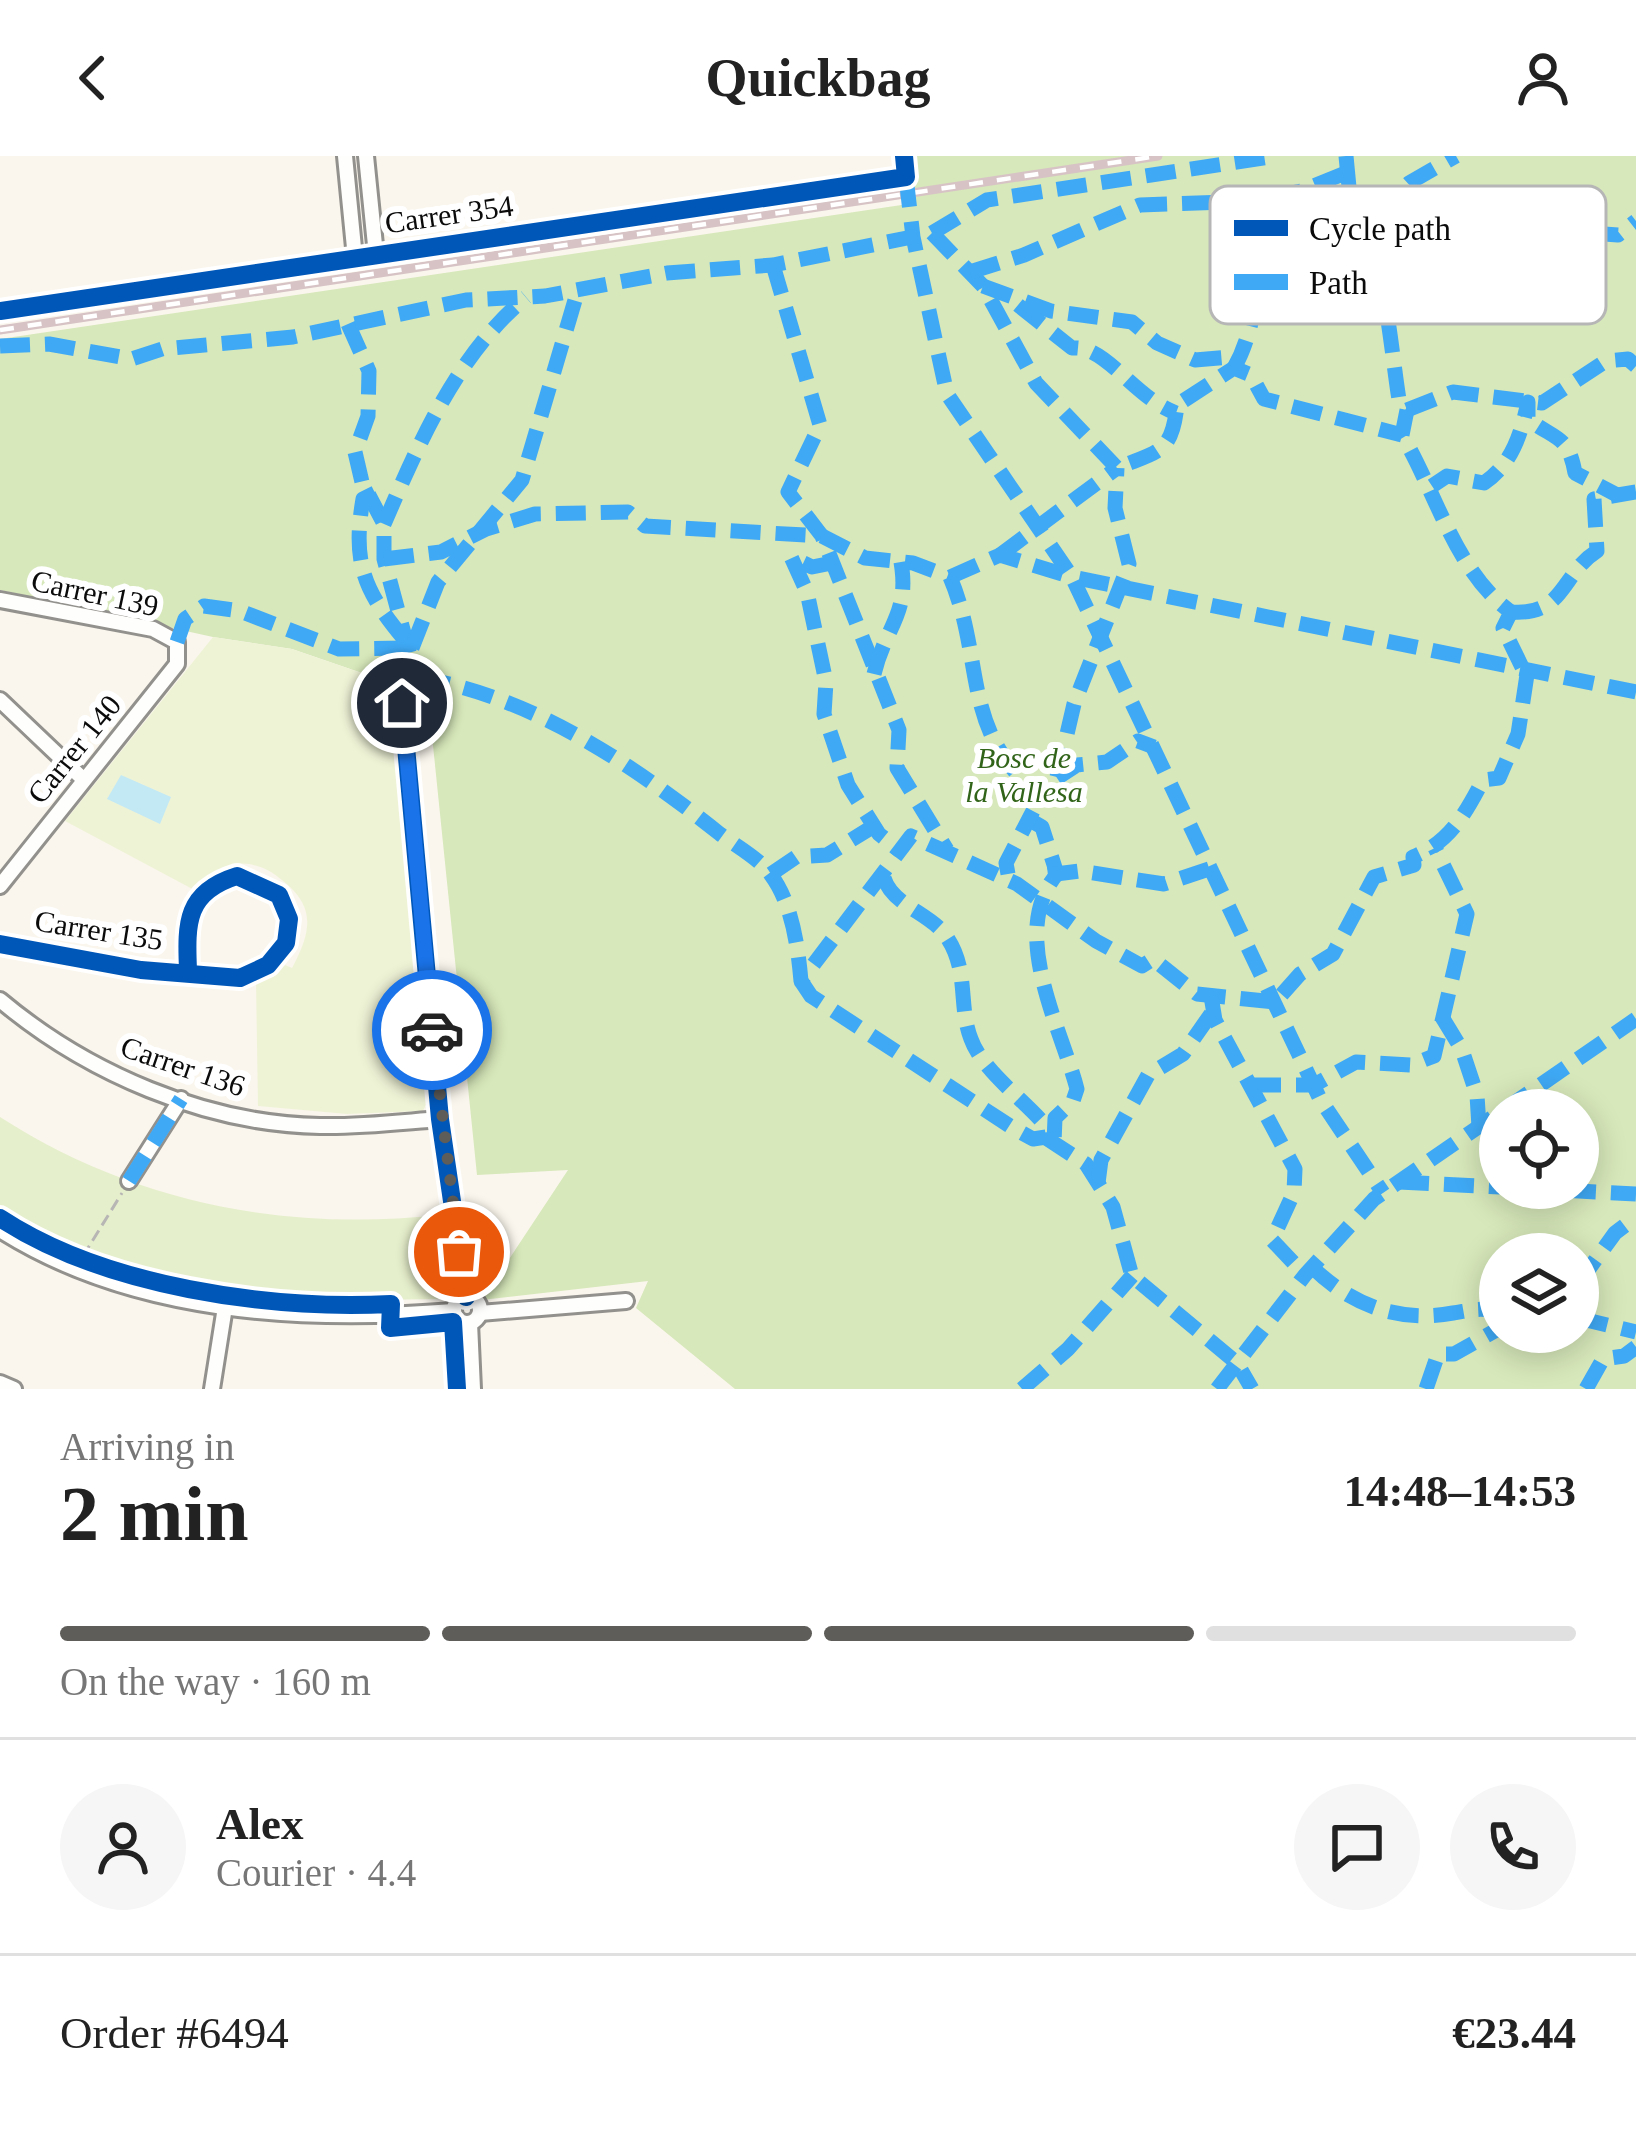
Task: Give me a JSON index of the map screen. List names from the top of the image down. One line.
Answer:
{"streets":{"street":["Carrer 354","Carrer 139","Carrer 140","Carrer 135","Carrer 136"]},"crossings":[["Carrer 139","Carrer 140"]],"parks":["Bosc de la Vallesa"],"legend":["Cycle path","Path"],"page":{"header":"Quickbag","heading":["2 min","Arriving in","14:48–14:53"],"panel":["Alex","Courier · 4.4","Order #6494","€23.44"],"bar":"On the way · 160 m"}}
